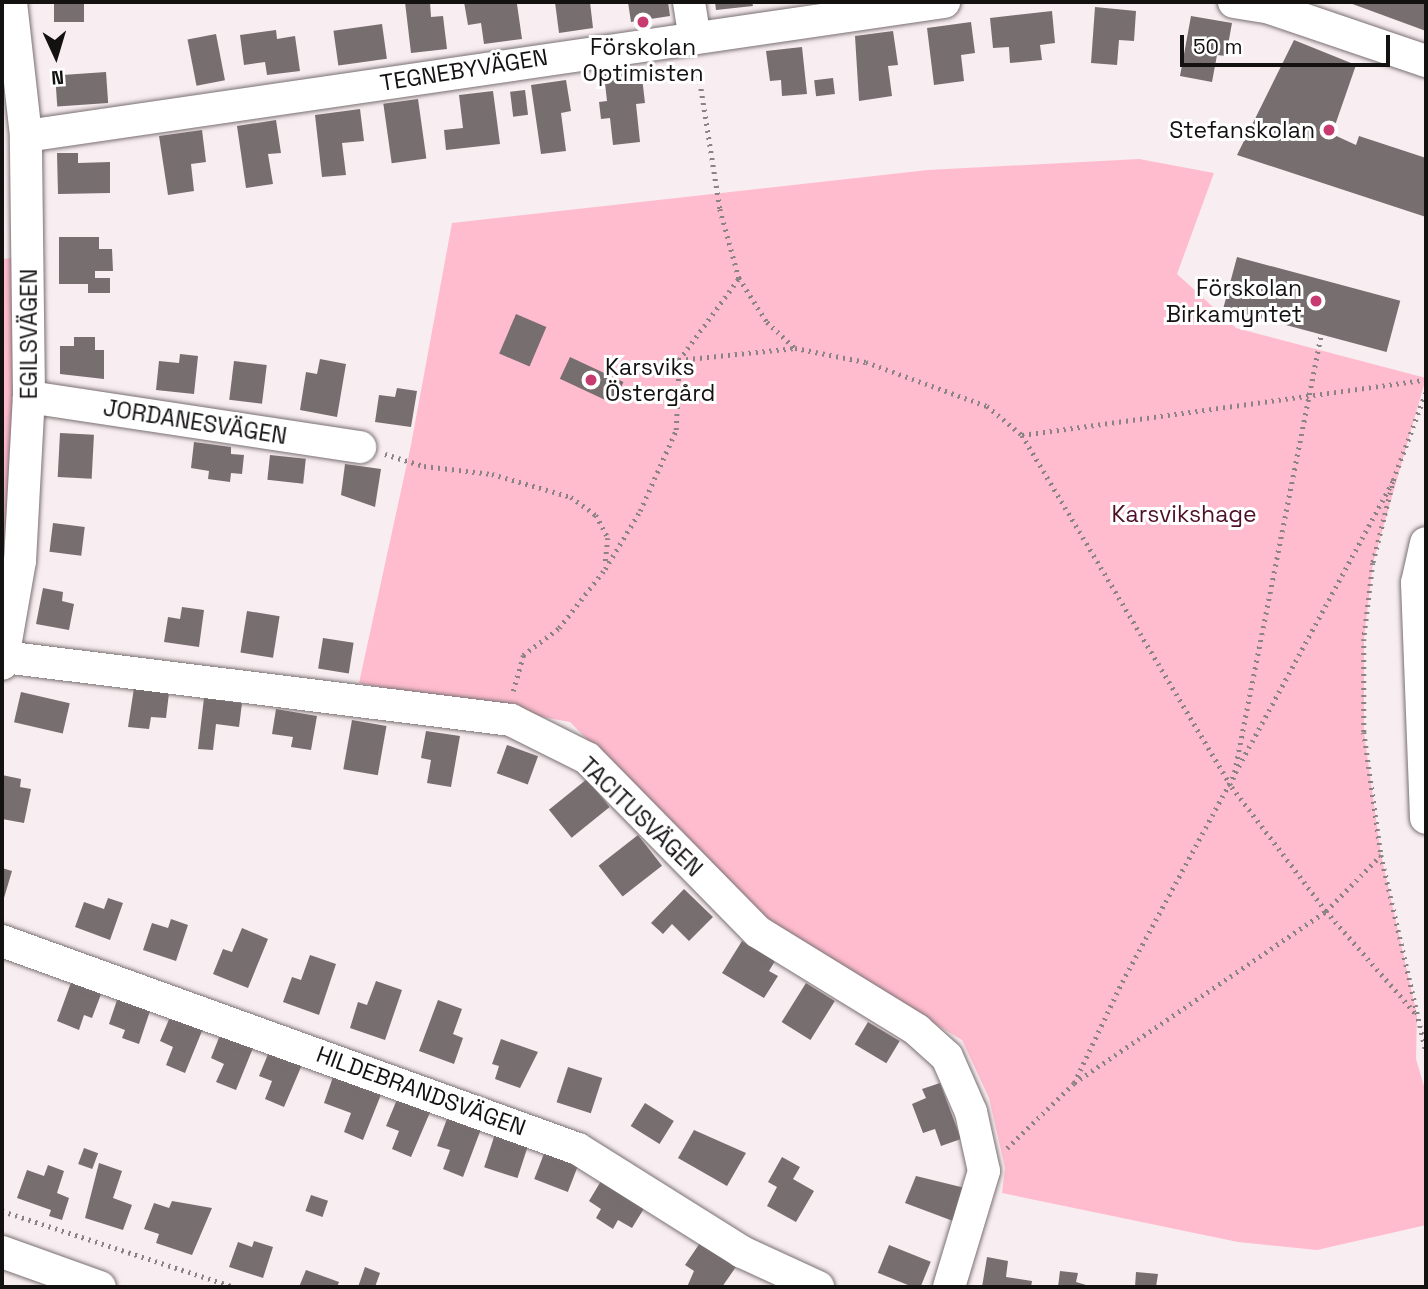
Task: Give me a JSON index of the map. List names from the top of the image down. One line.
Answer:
{"streets":{"street":["TEGNEBYVÄGEN","EGILSVÄGEN","JORDANESVÄGEN","TACITUSVÄGEN","HILDEBRANDSVÄGEN"]},"crossings":[["TEGNEBYVÄGEN","EGILSVÄGEN"],["EGILSVÄGEN","JORDANESVÄGEN"],["EGILSVÄGEN","TACITUSVÄGEN"]],"parks":["Karsvikshage"],"places":["Förskolan Optimisten","Stefanskolan","Förskolan Birkamyntet","Karsviks Östergård"],"scale_bar":"50 m","north":"bottom"}
